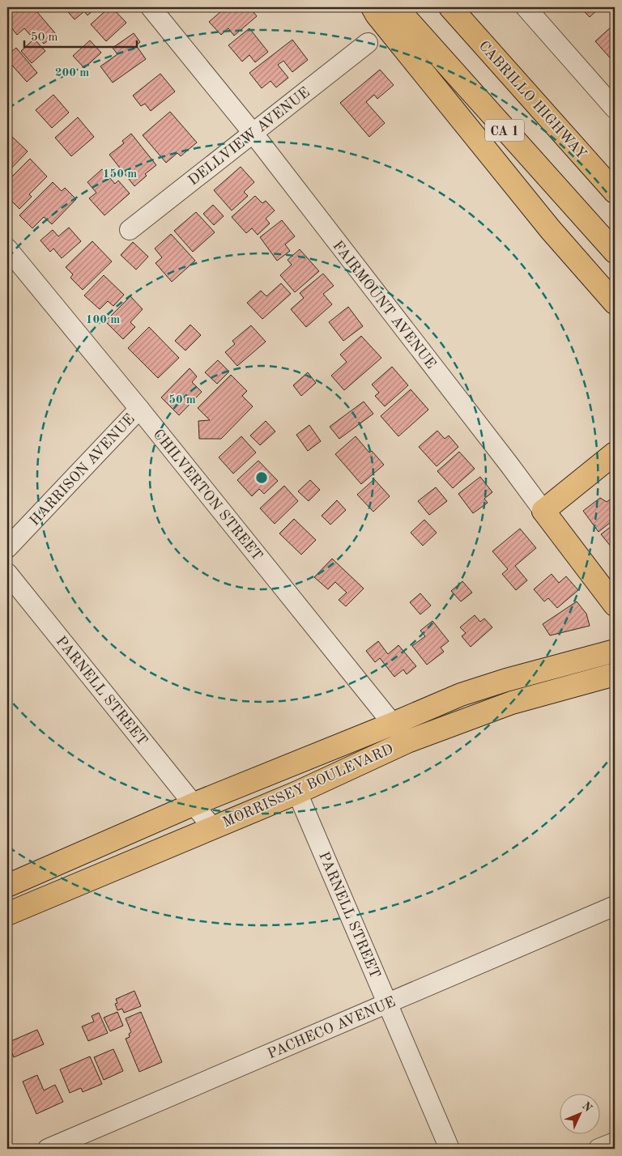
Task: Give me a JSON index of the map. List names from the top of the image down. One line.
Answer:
{"streets":{"main road":["CABRILLO HIGHWAY","CA 1","FAIRMOUNT AVENUE","MORRISSEY BOULEVARD"],"street":["DELLVIEW AVENUE","HARRISON AVENUE","CHILVERTON STREET","PARNELL STREET","PACHECO AVENUE"]},"crossings":[["DELLVIEW AVENUE","FAIRMOUNT AVENUE"],["HARRISON AVENUE","CHILVERTON STREET"],["CHILVERTON STREET","MORRISSEY BOULEVARD"],["PARNELL STREET","MORRISSEY BOULEVARD"],["PARNELL STREET","PACHECO AVENUE"]],"scale_bar":"50 m","north":"top right","rings":["200 m","150 m","100 m","50 m"]}
